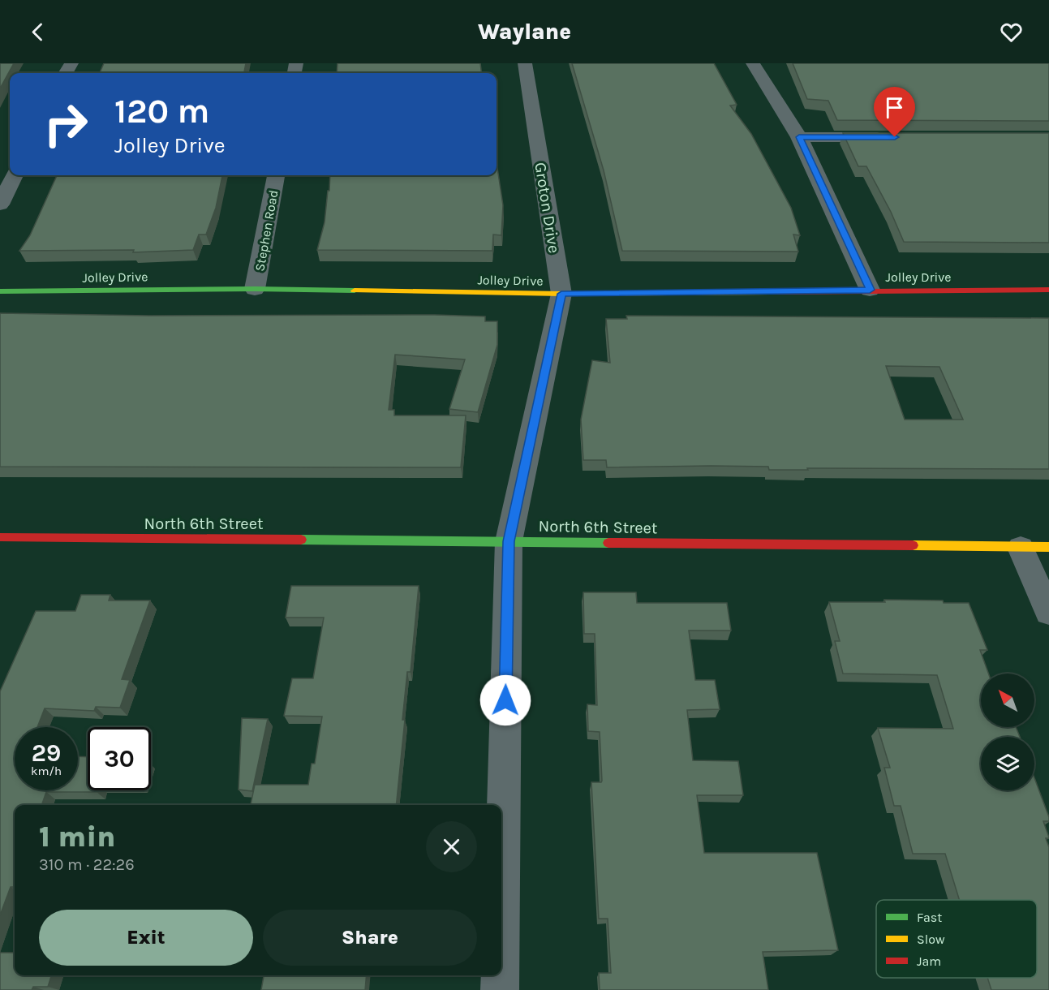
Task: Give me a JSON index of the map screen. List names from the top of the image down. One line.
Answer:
{"streets":{"street":["Groton Drive","Stephen Road","Jolley Drive","North 6th Street"]},"crossings":[["Groton Drive","Jolley Drive"],["Groton Drive","North 6th Street"],["Stephen Road","Jolley Drive"]],"legend":["Fast","Slow","Jam"],"north":"top left","page":{"header":"Waylane","turn":["120 m","Jolley Drive"],"speed":"29 km/h","limit":"30","heading":["1 min","310 m · 22:26"],"buttons":["Exit","Share"]}}
